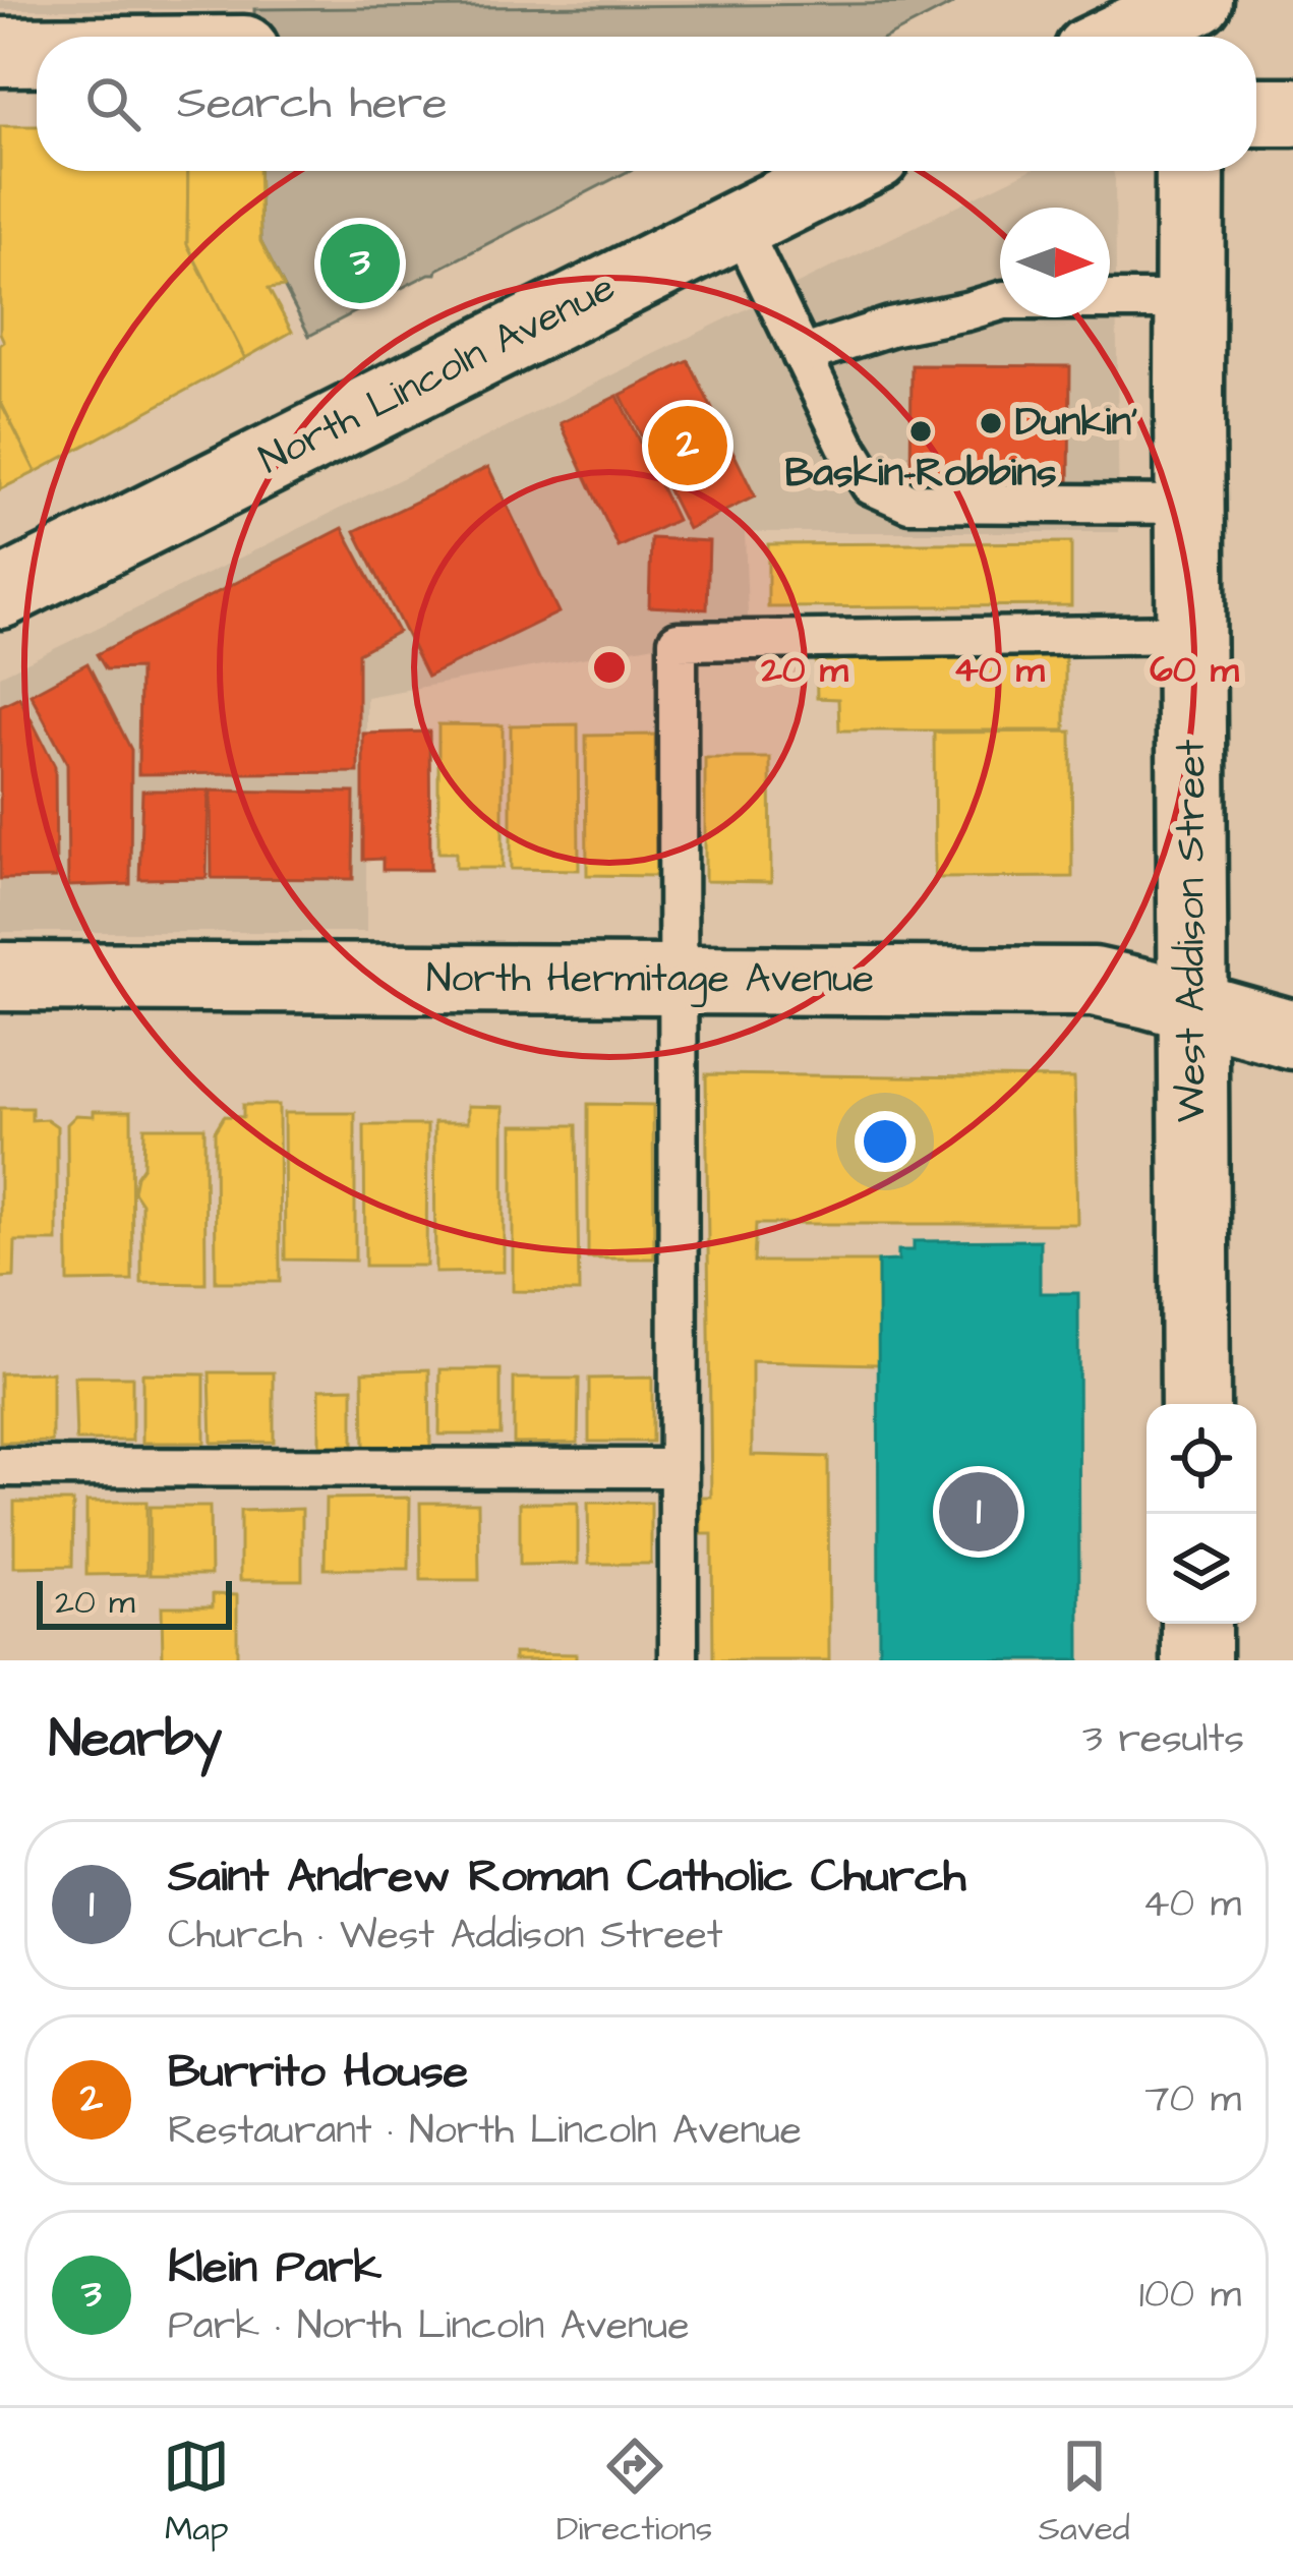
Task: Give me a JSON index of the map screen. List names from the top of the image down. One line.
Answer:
{"streets":{"street":["North Lincoln Avenue","West Addison Street","North Hermitage Avenue"]},"crossings":[["West Addison Street","North Hermitage Avenue"]],"places":["Dunkin'","Baskin-Robbins"],"scale_bar":"20 m","north":"right","page":{"search":"Search here","pins":["3","2","1"],"scale":"20 m","heading":["Nearby","3 results"],"list":[{"mark":"1","name":"Saint Andrew Roman Catholic Church","note":"Church · West Addison Street","value":"40 m"},{"mark":"2","name":"Burrito House","note":"Restaurant · North Lincoln Avenue","value":"70 m"},{"mark":"3","name":"Klein Park","note":"Park · North Lincoln Avenue","value":"100 m"}],"nav":["Map","Directions","Saved"]},"rings":["20 m","40 m","60 m"]}
